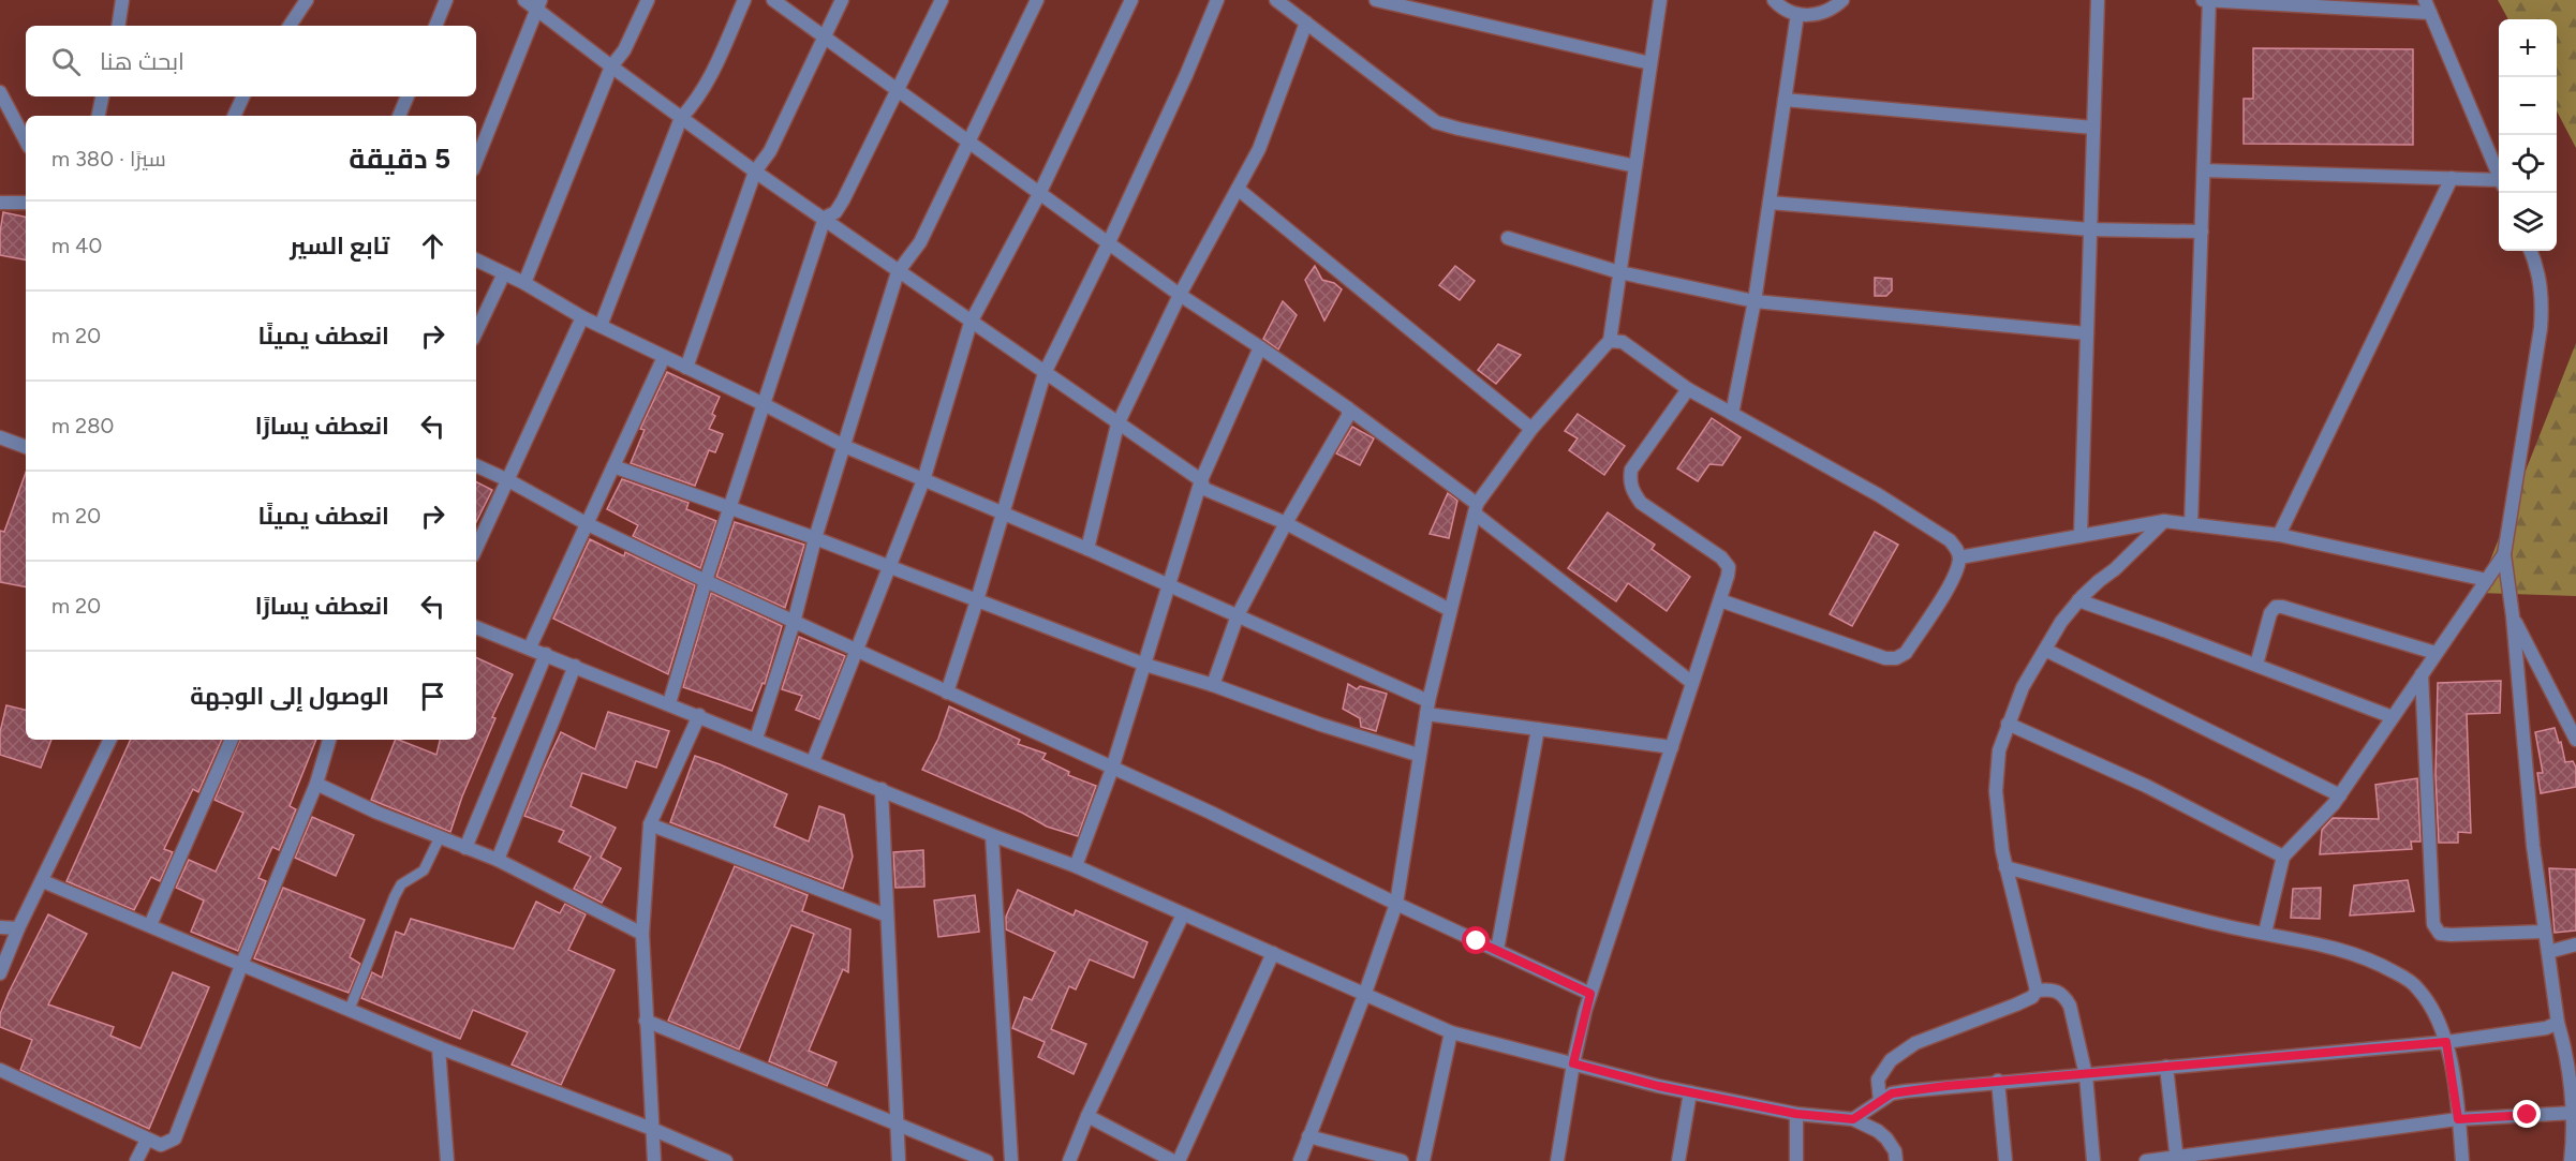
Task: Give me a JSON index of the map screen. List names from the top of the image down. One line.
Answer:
{"page":{"map_buttons":["+","−"],"search":"ابحث هنا","heading":["5 دقيقة","سيرًا · 380 m"],"list":[["تابع السير","40 m"],["انعطف يمينًا","20 m"],["انعطف يسارًا","280 m"],["انعطف يمينًا","20 m"],["انعطف يسارًا","20 m"],"الوصول إلى الوجهة"]}}
